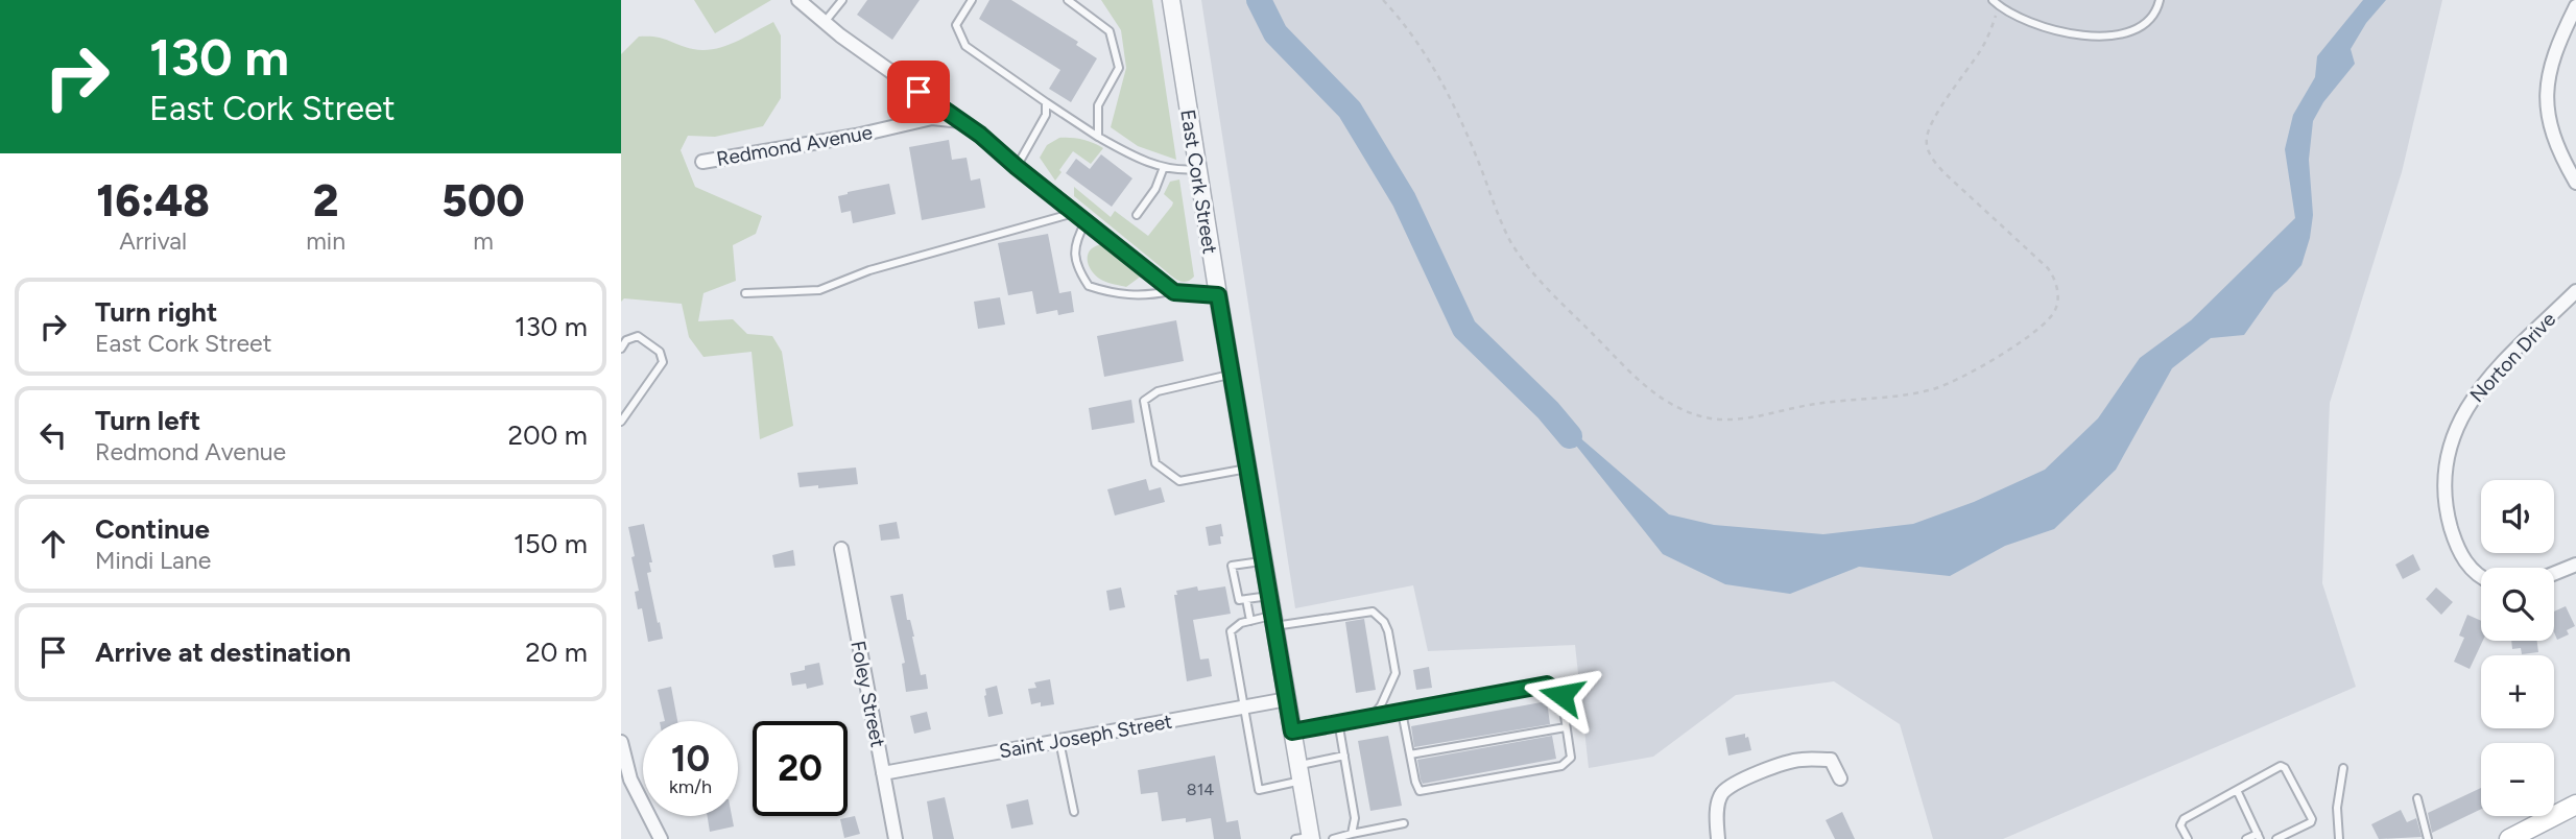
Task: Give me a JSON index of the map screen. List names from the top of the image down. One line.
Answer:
{"streets":{"street":["Redmond Avenue","East Cork Street","Norton Drive","Foley Street","Saint Joseph Street"]},"crossings":[["East Cork Street","Saint Joseph Street"],["Foley Street","Saint Joseph Street"]],"house_numbers":["814"],"page":{"turn":["130 m","East Cork Street"],"eta":["16:48","Arrival","2","min","500","m"],"list":[{"name":"Turn right","note":"East Cork Street","value":"130 m"},{"name":"Turn left","note":"Redmond Avenue","value":"200 m"},{"name":"Continue","note":"Mindi Lane","value":"150 m"},{"name":"Arrive at destination","value":"20 m"}],"map_buttons":["+","−"],"speed":"10 km/h","limit":"20"}}
